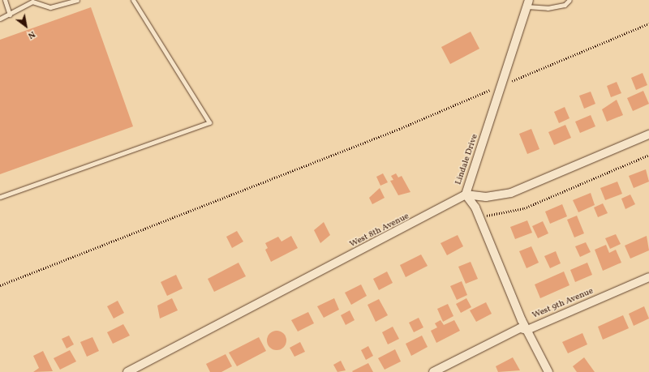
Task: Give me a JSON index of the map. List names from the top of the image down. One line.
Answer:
{"streets":{"street":["Lindale Drive","West 8th Avenue","West 9th Avenue"]},"crossings":[["Lindale Drive","West 8th Avenue"],["Lindale Drive","West 9th Avenue"]],"north":"bottom right"}
